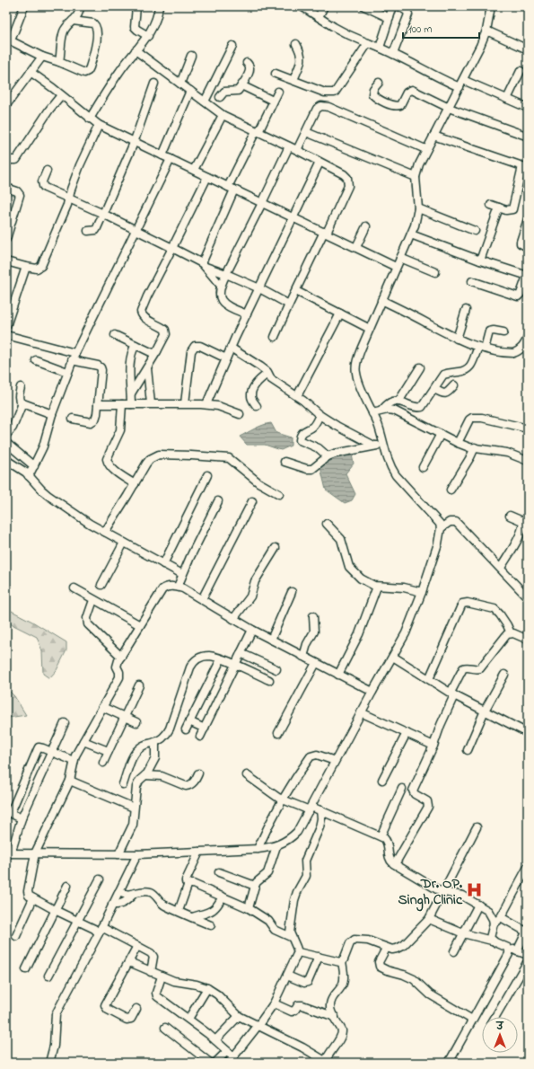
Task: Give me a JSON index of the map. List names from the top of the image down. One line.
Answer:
{"places":{"hospital":["Dr. OP. Singh Clinic"]},"scale_bar":"100 m","north":"top"}
